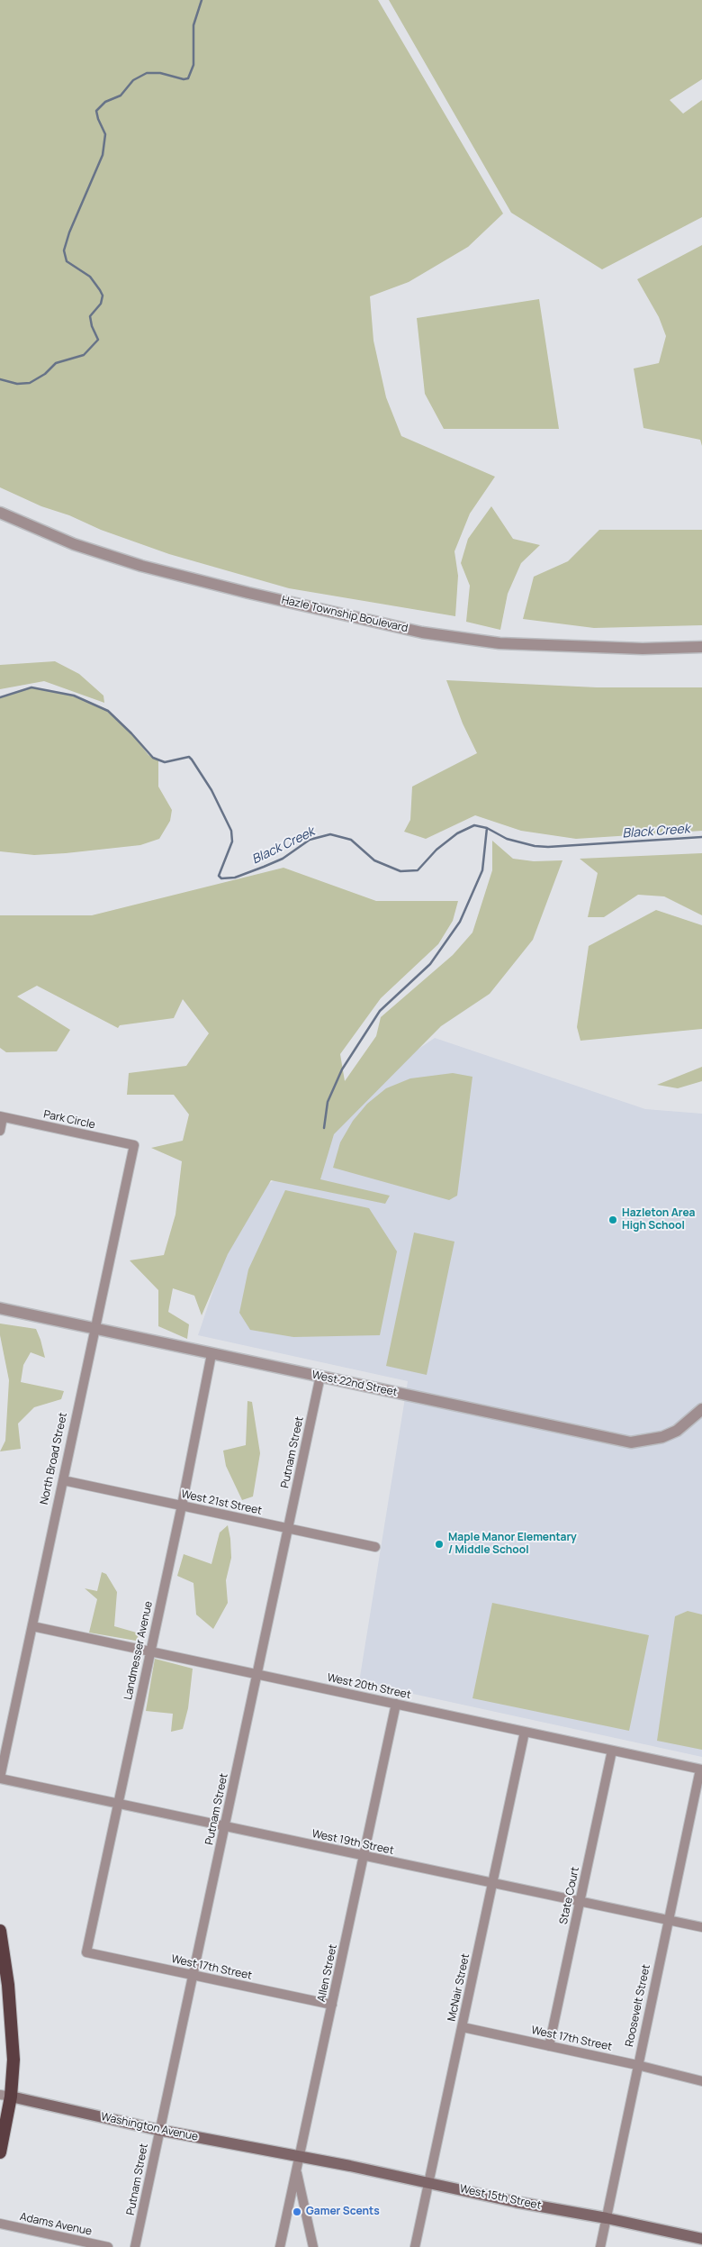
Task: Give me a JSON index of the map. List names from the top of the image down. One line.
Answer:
{"streets":{"main road":["Washington Avenue","West 15th Street"],"street":["Hazle Township Boulevard","Park Circle","West 22nd Street","Putnam Street","North Broad Street","West 21st Street","Landmesser Avenue","West 20th Street","West 19th Street","State Court","West 17th Street","Allen Street","McNair Street","Roosevelt Street","Adams Avenue"]},"crossings":[["Park Circle","North Broad Street"],["West 22nd Street","Putnam Street"],["West 22nd Street","North Broad Street"],["West 22nd Street","Landmesser Avenue"],["Putnam Street","West 21st Street"],["Putnam Street","West 20th Street"],["Putnam Street","West 19th Street"],["Putnam Street","West 17th Street"],["Putnam Street","Washington Avenue"],["North Broad Street","West 21st Street"],["North Broad Street","West 20th Street"],["North Broad Street","West 19th Street"],["West 21st Street","Landmesser Avenue"],["Landmesser Avenue","West 20th Street"],["Landmesser Avenue","West 19th Street"],["Landmesser Avenue","West 17th Street"],["West 20th Street","State Court"],["West 20th Street","Allen Street"],["West 20th Street","McNair Street"],["West 20th Street","Roosevelt Street"],["West 19th Street","State Court"],["West 19th Street","Allen Street"],["West 19th Street","McNair Street"],["West 19th Street","Roosevelt Street"],["State Court","West 17th Street"],["West 17th Street","Allen Street"],["West 17th Street","McNair Street"],["West 17th Street","Roosevelt Street"],["Allen Street","Washington Avenue"],["Allen Street","West 15th Street"],["McNair Street","West 15th Street"],["Roosevelt Street","West 15th Street"],["Washington Avenue","West 15th Street"]],"water":["Black Creek"],"places":["Hazleton Area High School","Maple Manor Elementary / Middle School","Gamer Scents"]}
